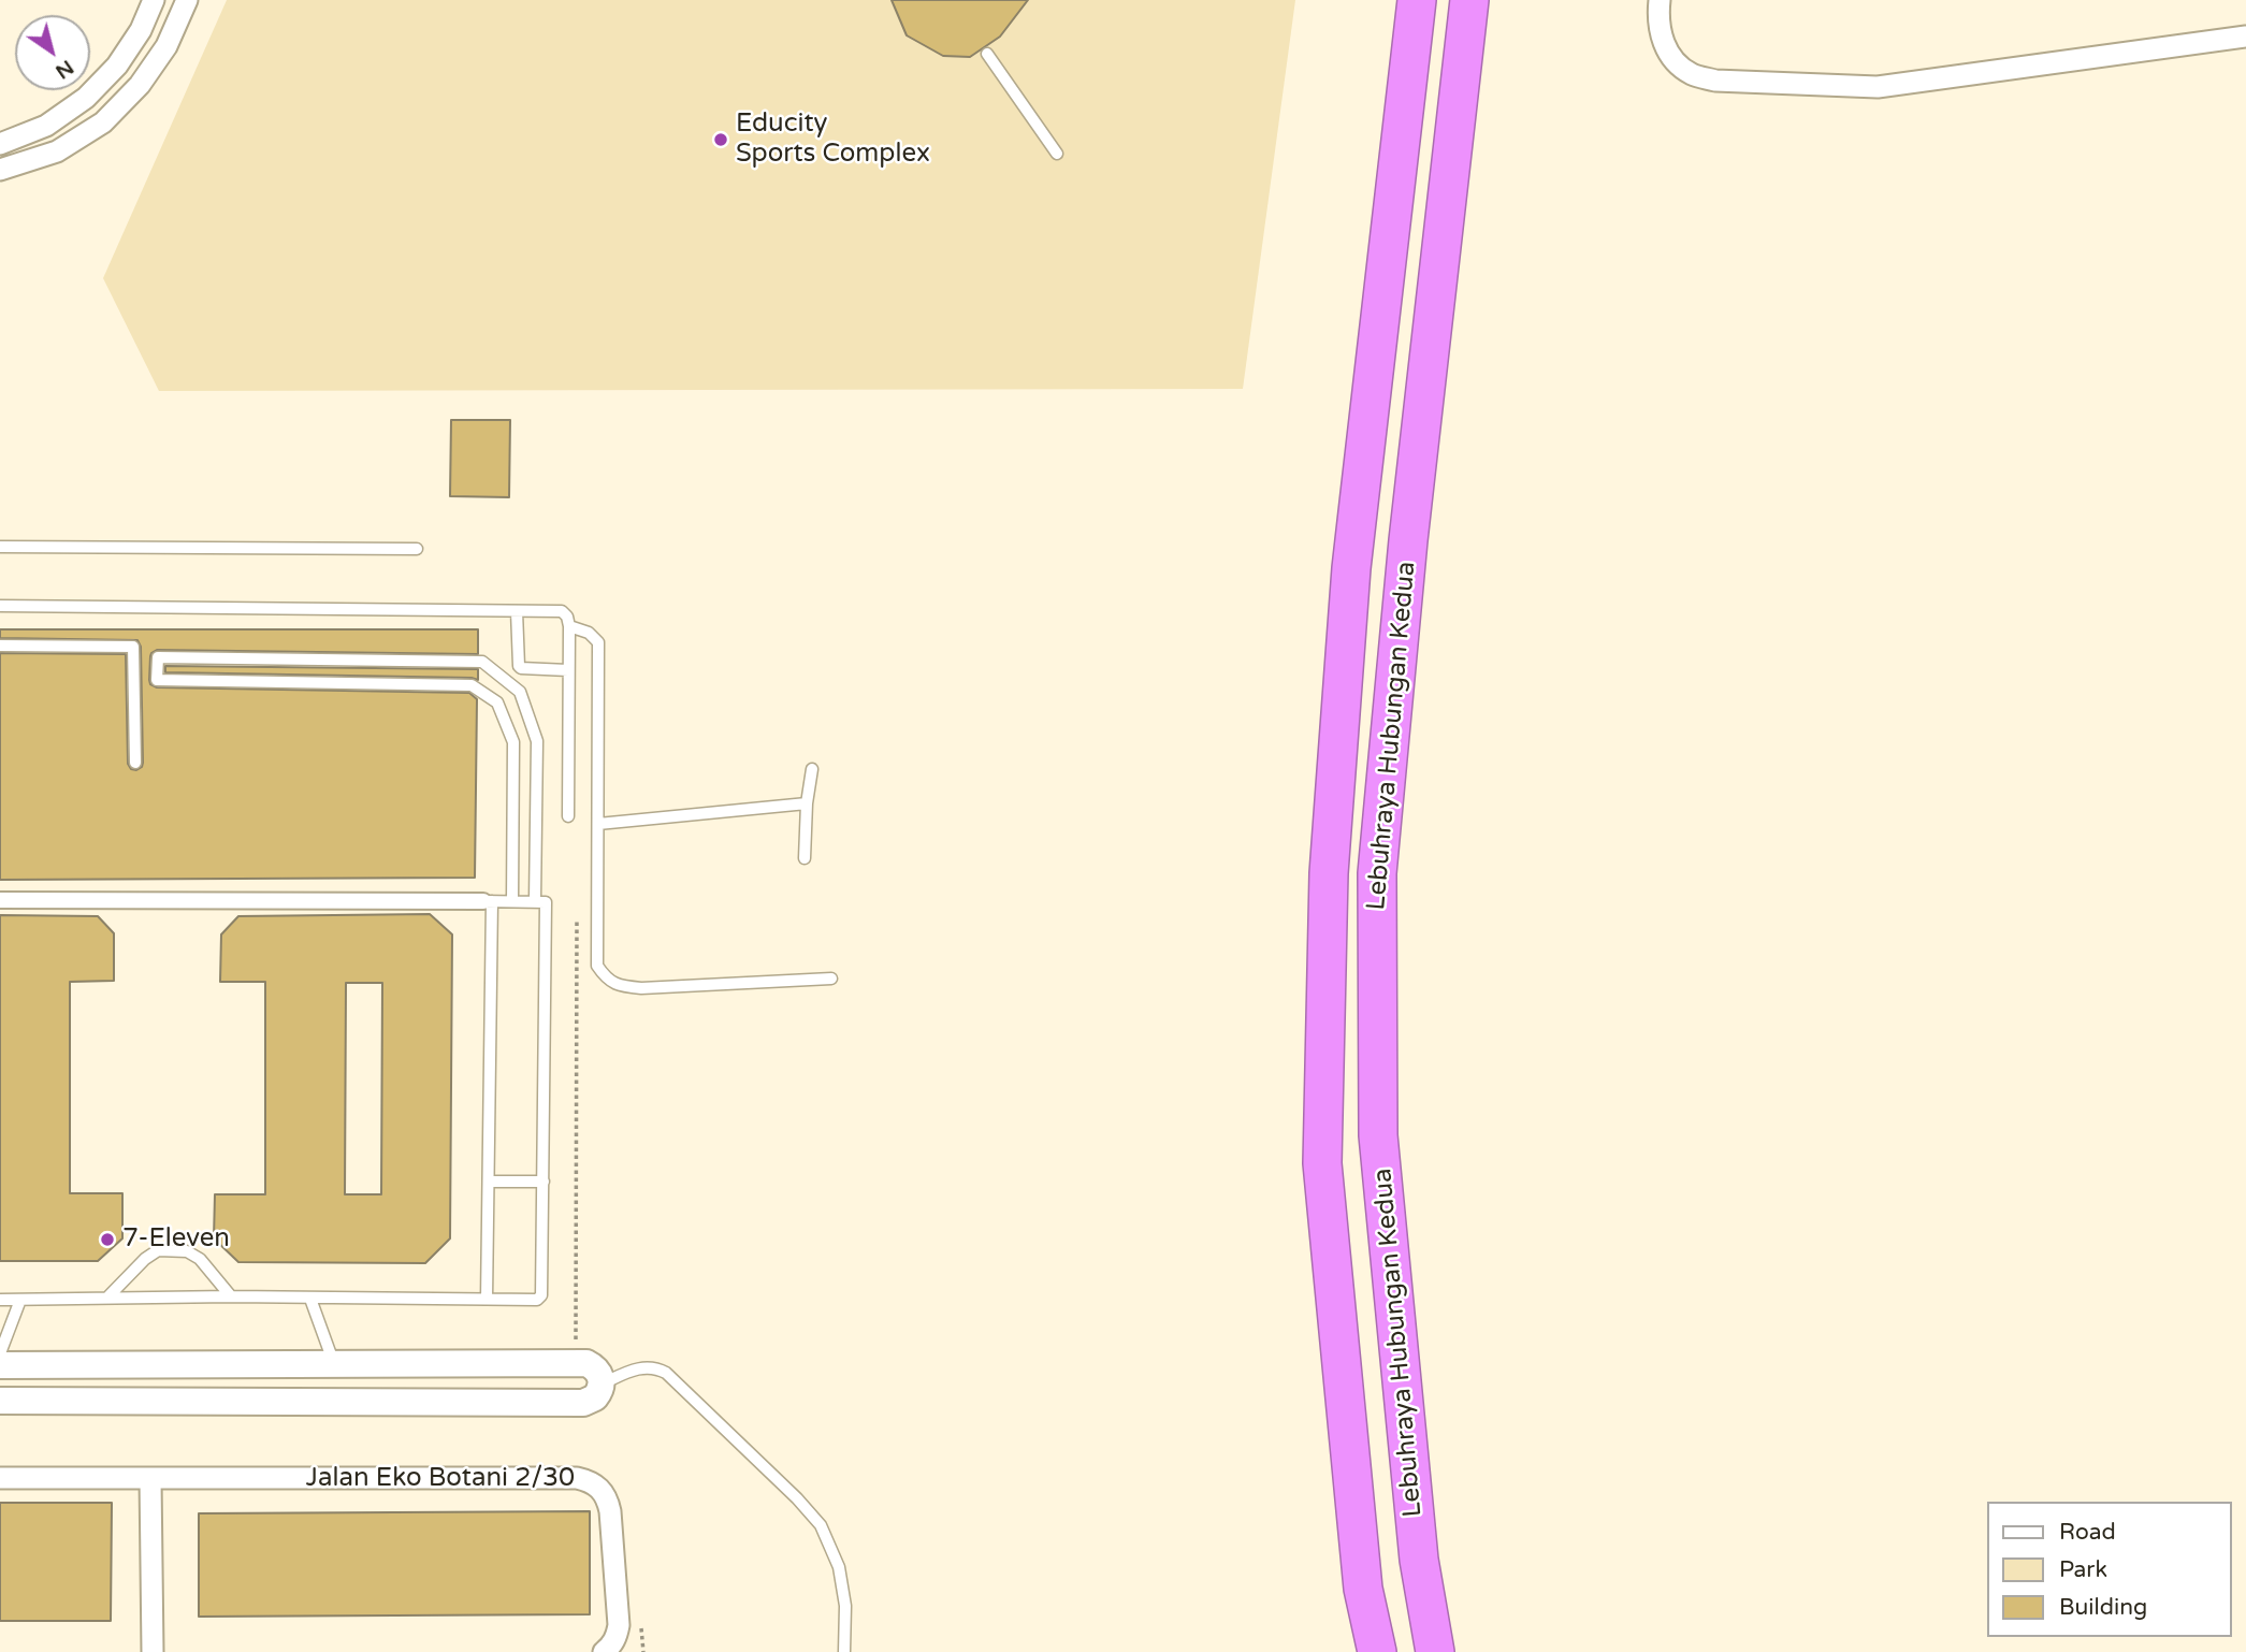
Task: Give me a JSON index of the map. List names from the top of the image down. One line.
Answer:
{"streets":{"highway":["Lebuhraya Hubungan Kedua"],"street":["Jalan Eko Botani 2/30"]},"places":["Educity Sports Complex","7-Eleven"],"legend":["Road","Park","Building"],"north":"bottom right"}
